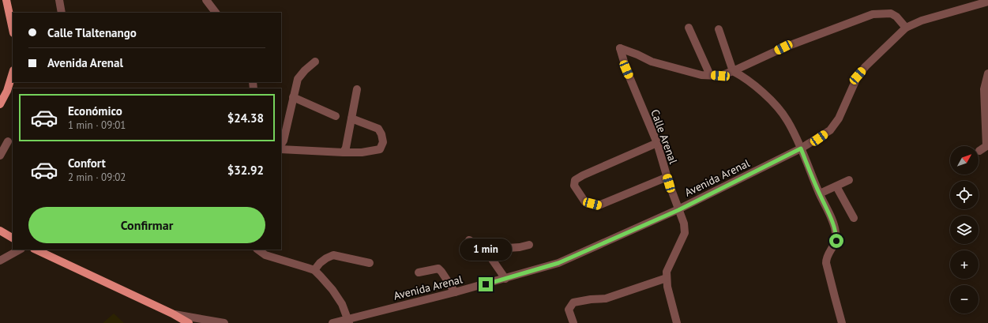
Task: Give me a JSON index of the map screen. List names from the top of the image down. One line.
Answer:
{"streets":{"street":["Calle Arenal","Avenida Arenal"]},"crossings":[["Calle Arenal","Avenida Arenal"]],"north":"top right","page":{"banner":["Calle Tlaltenango","Avenida Arenal"],"list":[{"name":"Económico","note":"1 min · 09:01","value":"$24.38"},{"name":"Confort","note":"2 min · 09:02","value":"$32.92"}],"map_buttons":["+","−"],"buttons":"Confirmar","bubble":"1 min"}}
